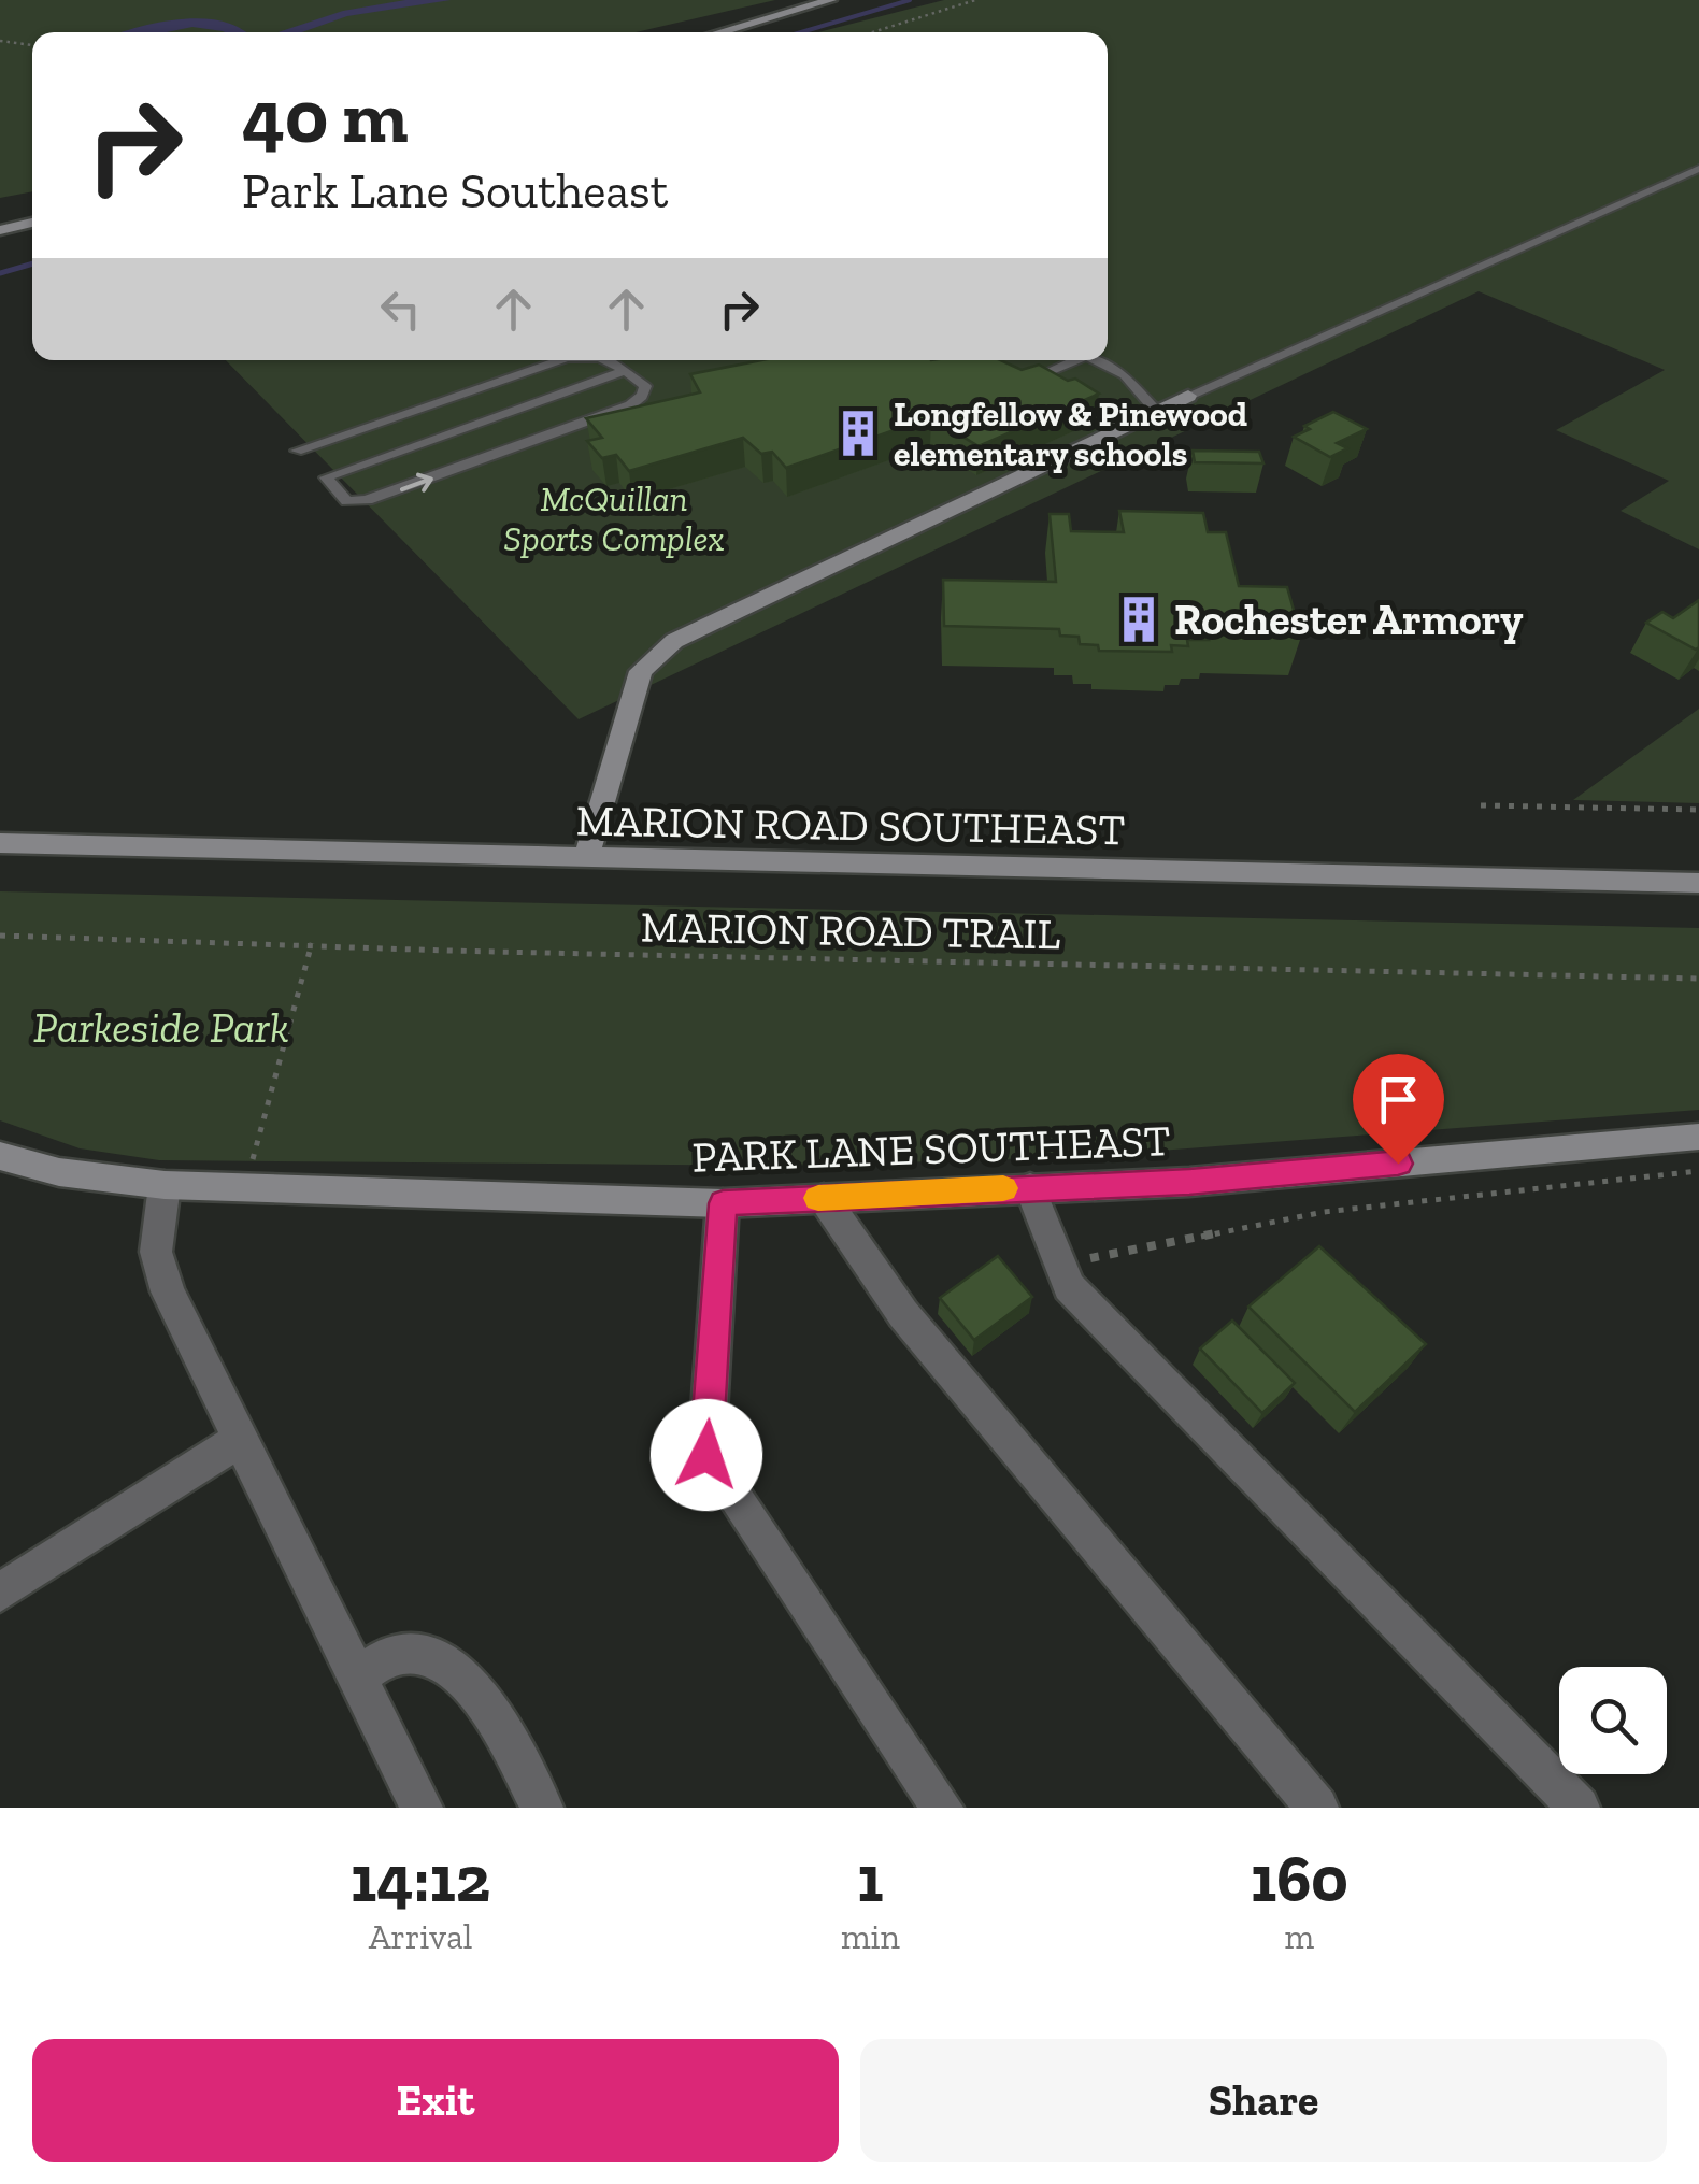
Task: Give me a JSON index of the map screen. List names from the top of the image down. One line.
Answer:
{"streets":{"street":["MARION ROAD SOUTHEAST","PARK LANE SOUTHEAST"],"path":["MARION ROAD TRAIL"]},"parks":["McQuillan Sports Complex","Parkeside Park"],"places":{"building":["Longfellow & Pinewood elementary schools","Rochester Armory"]},"page":{"turn":["40 m","Park Lane Southeast"],"eta":["14:12","Arrival","1","min","160","m"],"buttons":["Exit","Share"]}}
